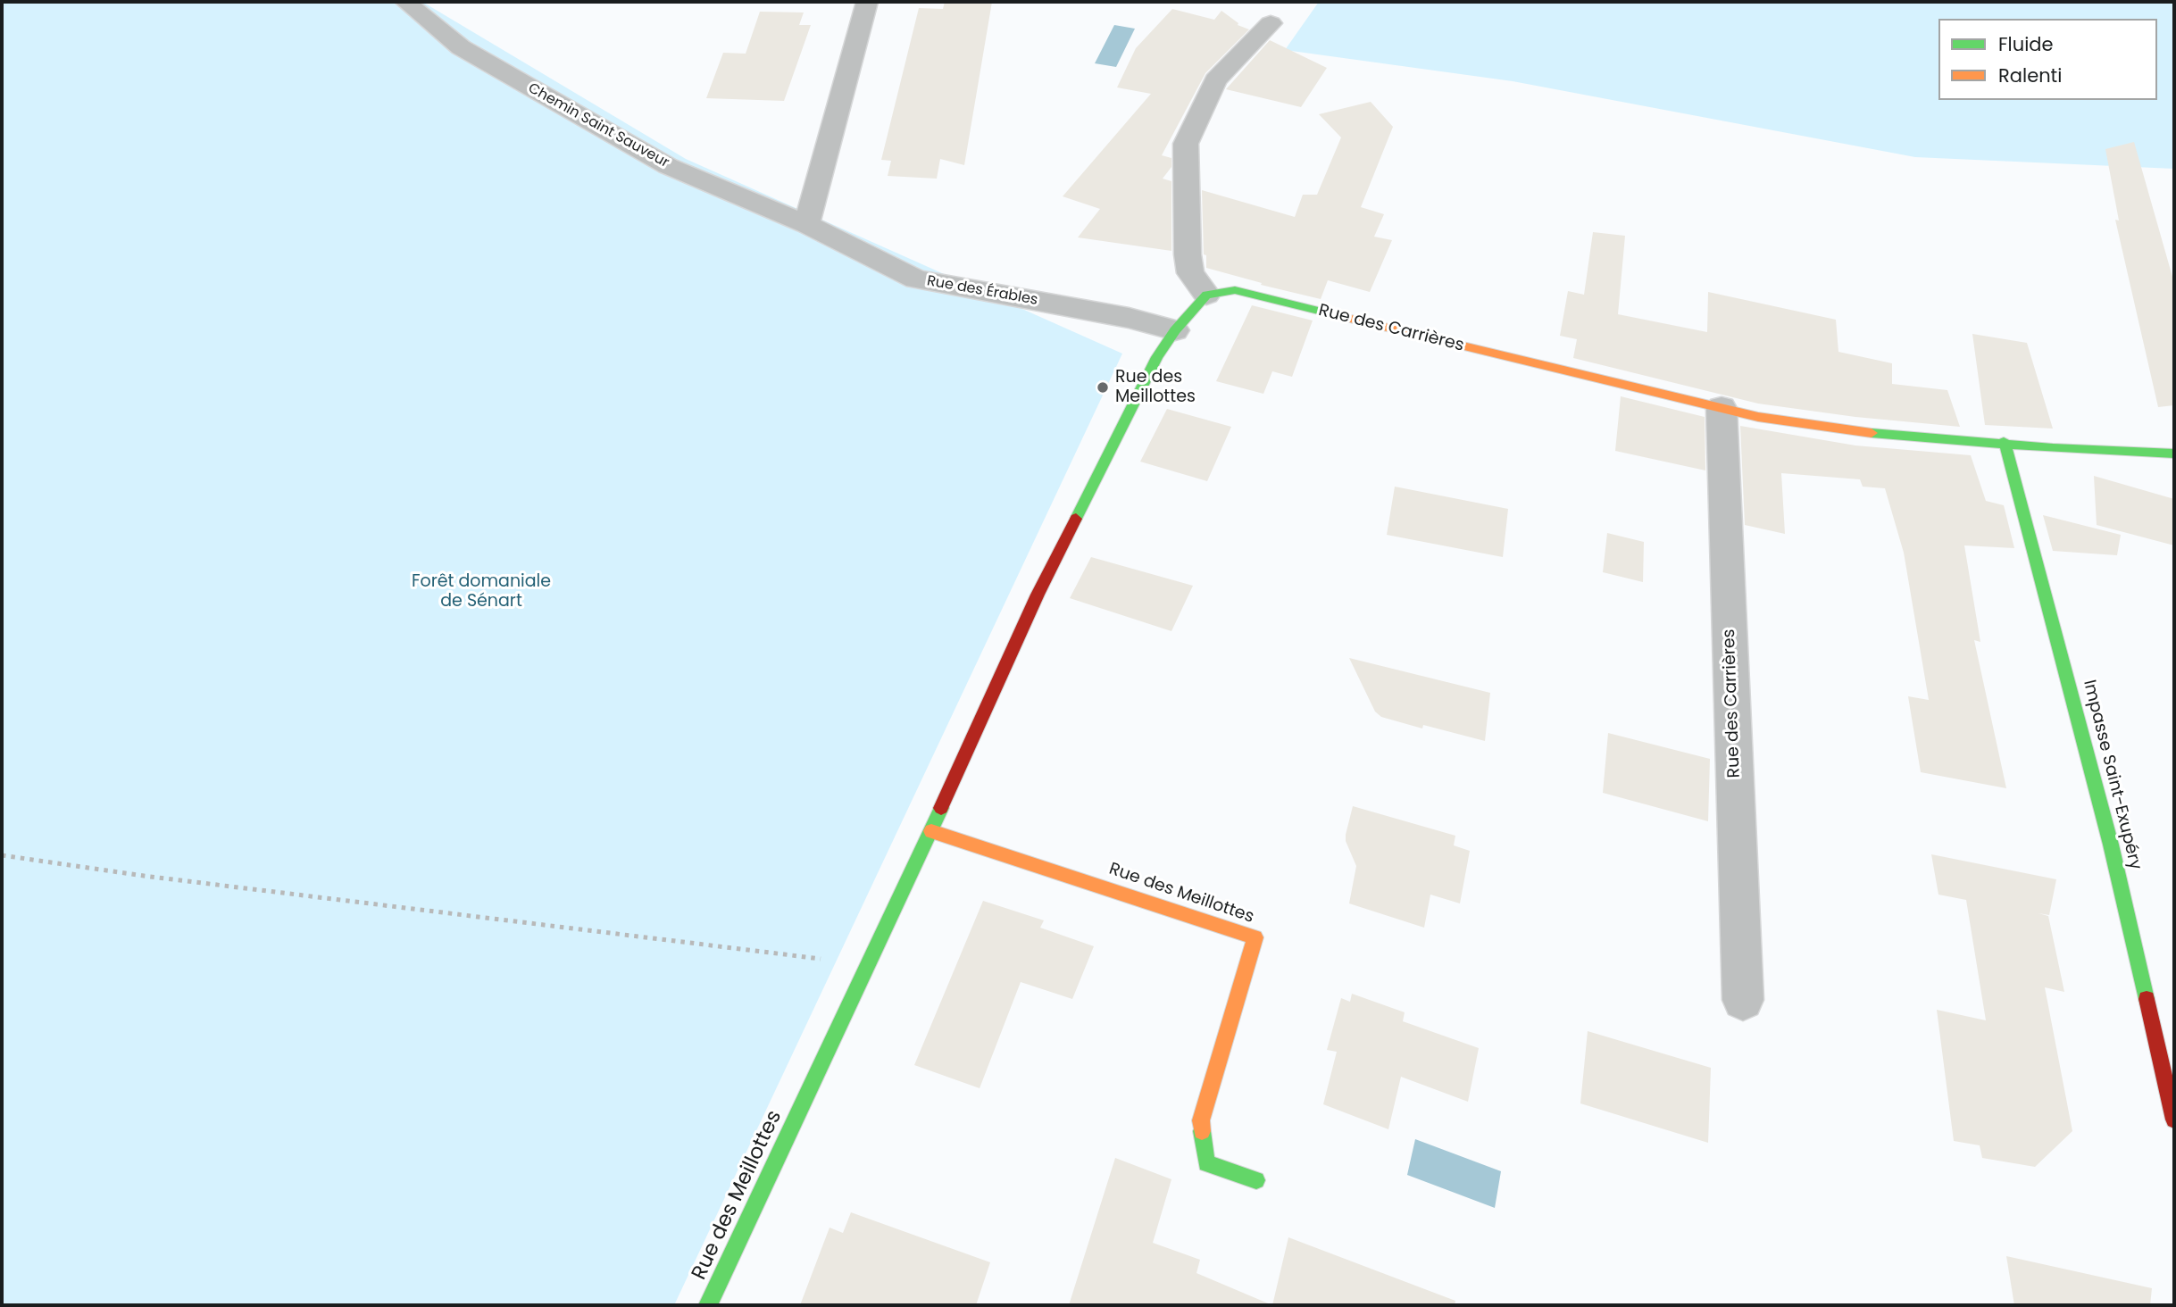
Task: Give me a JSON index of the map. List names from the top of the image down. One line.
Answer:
{"streets":{"street":["Chemin Saint Sauveur","Rue des Érables","Rue des Carrières","Impasse Saint-Exupéry","Rue des Meillottes"]},"crossings":[["Chemin Saint Sauveur","Rue des Érables"],["Rue des Érables","Rue des Meillottes"],["Rue des Carrières","Impasse Saint-Exupéry"],["Rue des Carrières","Rue des Meillottes"]],"parks":["Forêt domaniale de Sénart"],"places":["Rue des Meillottes"],"legend":["Fluide","Ralenti"]}
